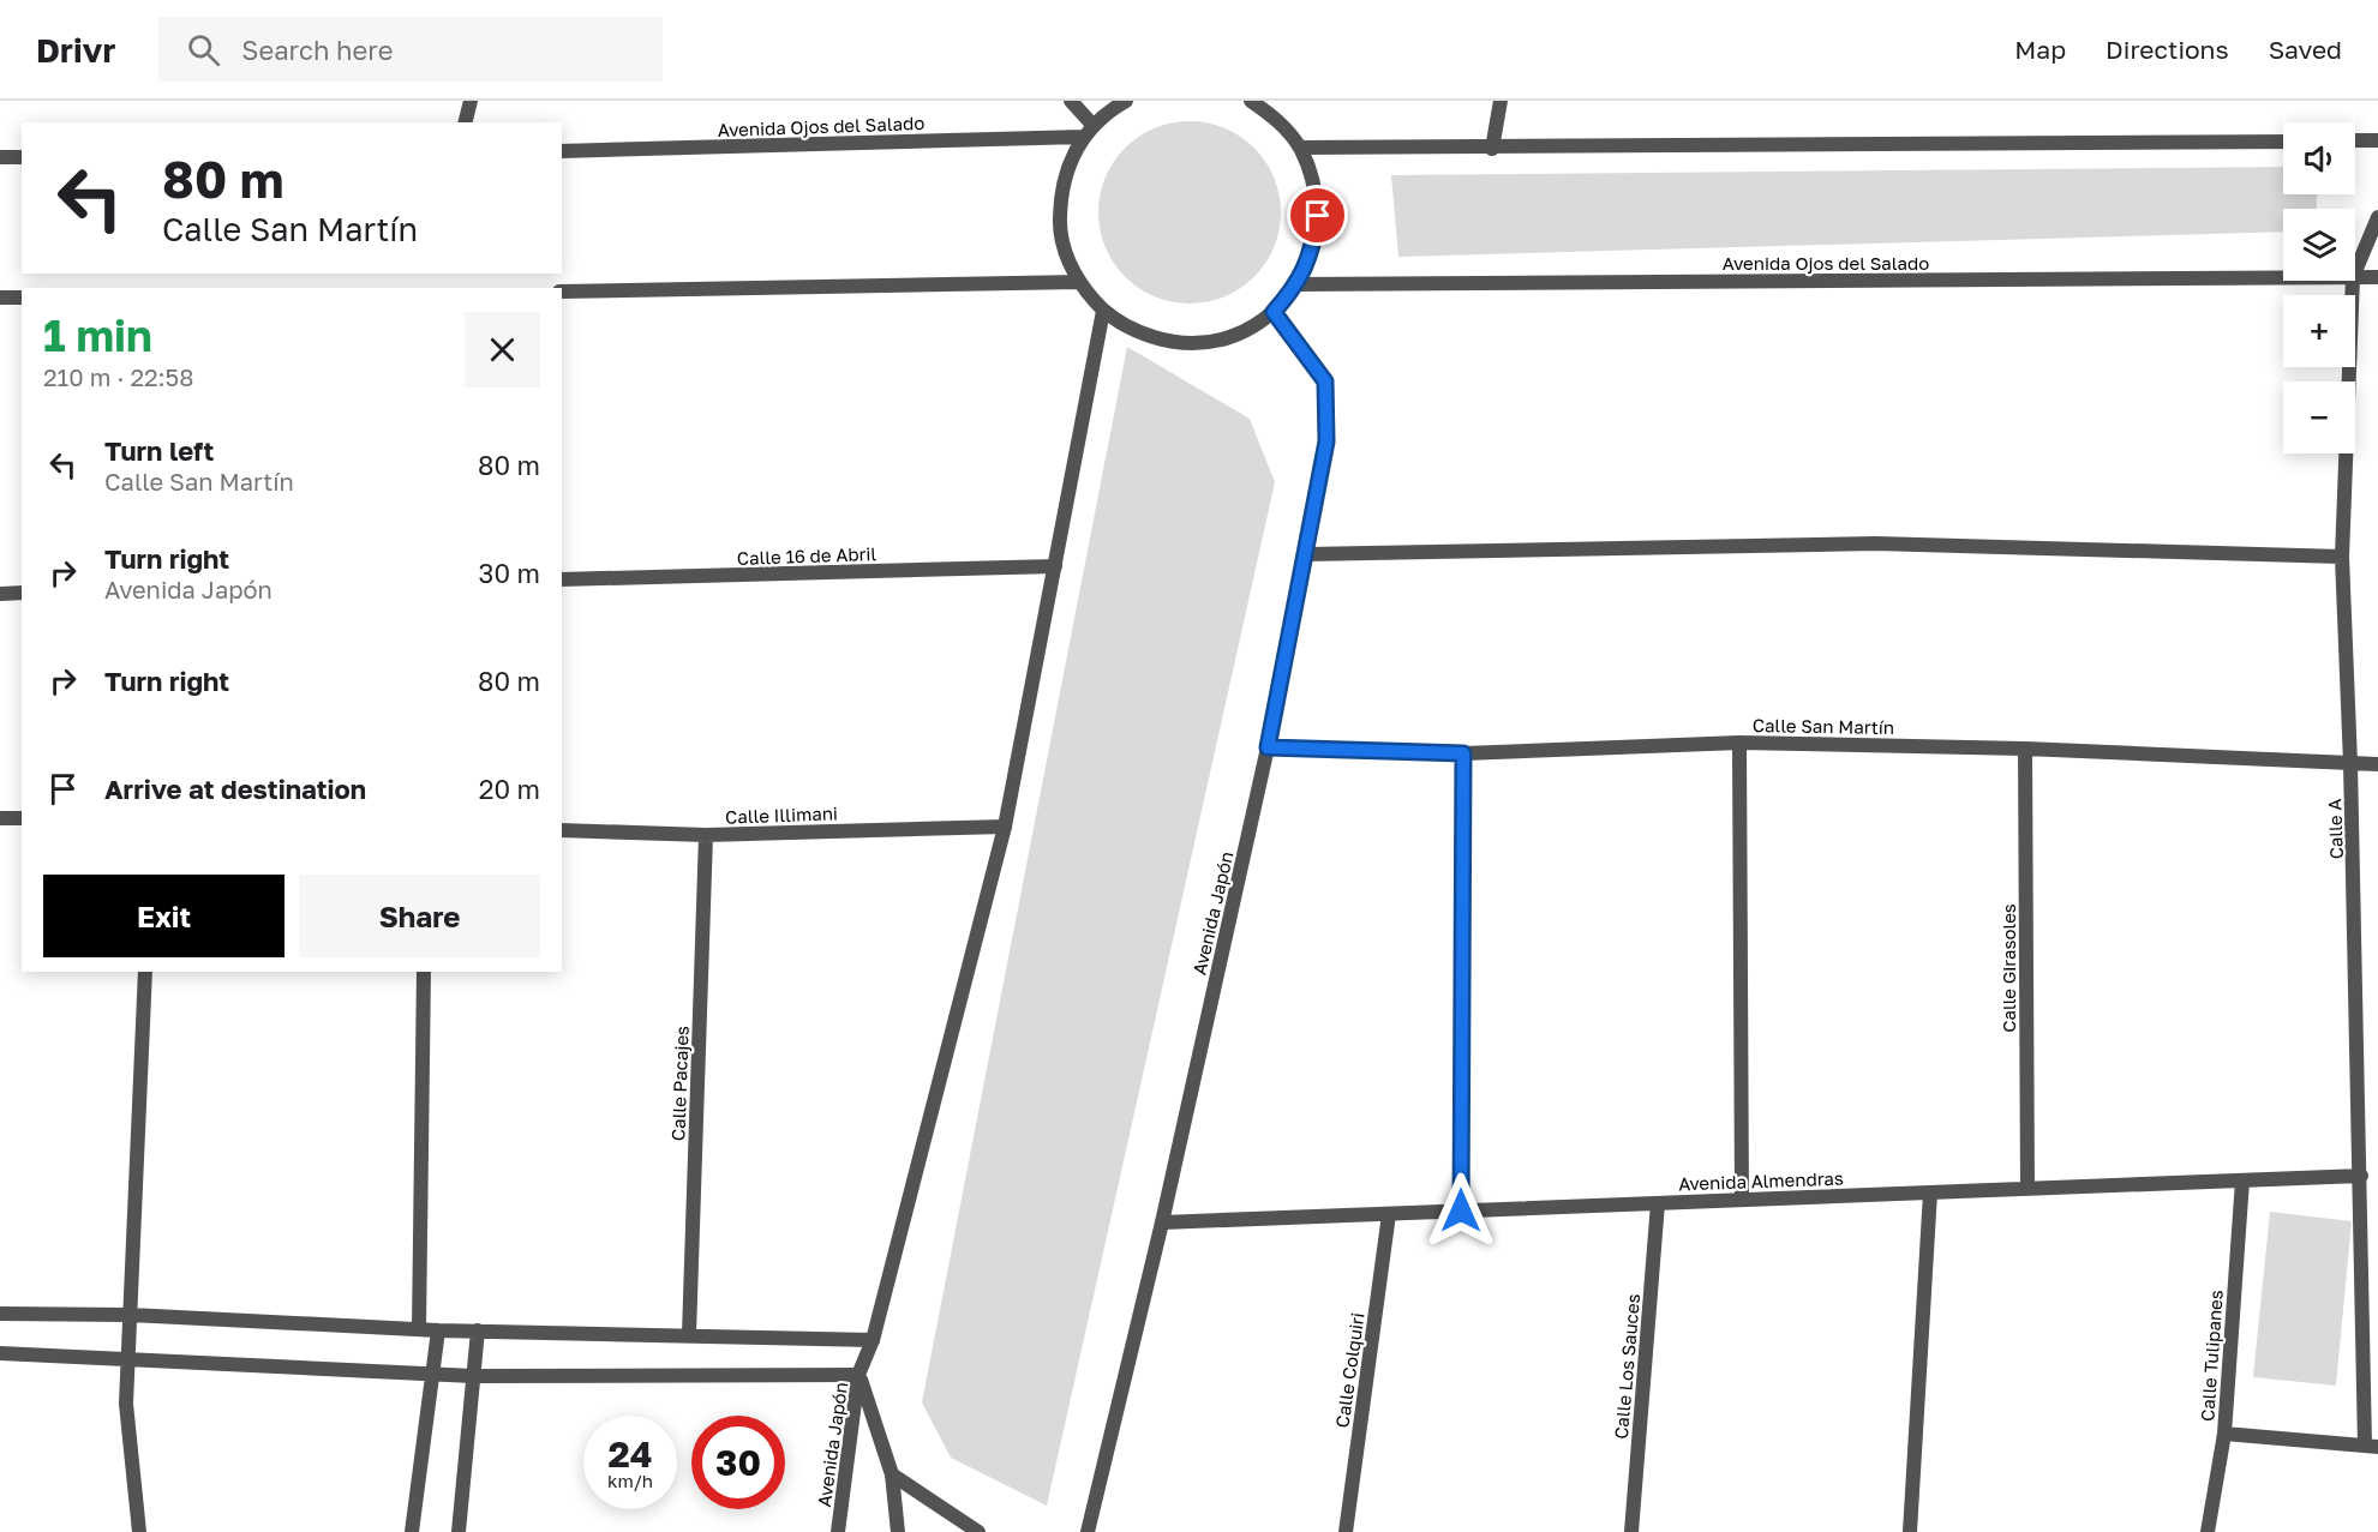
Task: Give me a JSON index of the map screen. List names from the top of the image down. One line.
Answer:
{"streets":{"street":["Avenida Ojos del Salado","Calle 16 de Abril","Calle San Martín","Calle Illimani","Calle A","Avenida Japón","Calle Girasoles","Calle Pacajes","Avenida Almendras","Calle Tulipanes","Calle Los Sauces","Calle Colquiri"]},"crossings":[["Calle 16 de Abril","Avenida Japón"],["Calle San Martín","Calle A"],["Calle San Martín","Avenida Japón"],["Calle San Martín","Calle Girasoles"],["Calle Illimani","Avenida Japón"],["Calle Illimani","Calle Pacajes"],["Calle A","Avenida Almendras"],["Avenida Japón","Avenida Almendras"],["Calle Girasoles","Avenida Almendras"],["Avenida Almendras","Calle Tulipanes"],["Avenida Almendras","Calle Los Sauces"],["Avenida Almendras","Calle Colquiri"]],"page":{"header":"Drivr","search":"Search here","nav":["Map","Directions","Saved"],"map_buttons":["+","−"],"turn":["80 m","Calle San Martín"],"heading":["1 min","210 m · 22:58"],"list":[{"name":"Turn left","note":"Calle San Martín","value":"80 m"},{"name":"Turn right","note":"Avenida Japón","value":"30 m"},{"name":"Turn right","value":"80 m"},{"name":"Arrive at destination","value":"20 m"}],"buttons":["Exit","Share"],"speed":"24 km/h","limit":"30"}}
